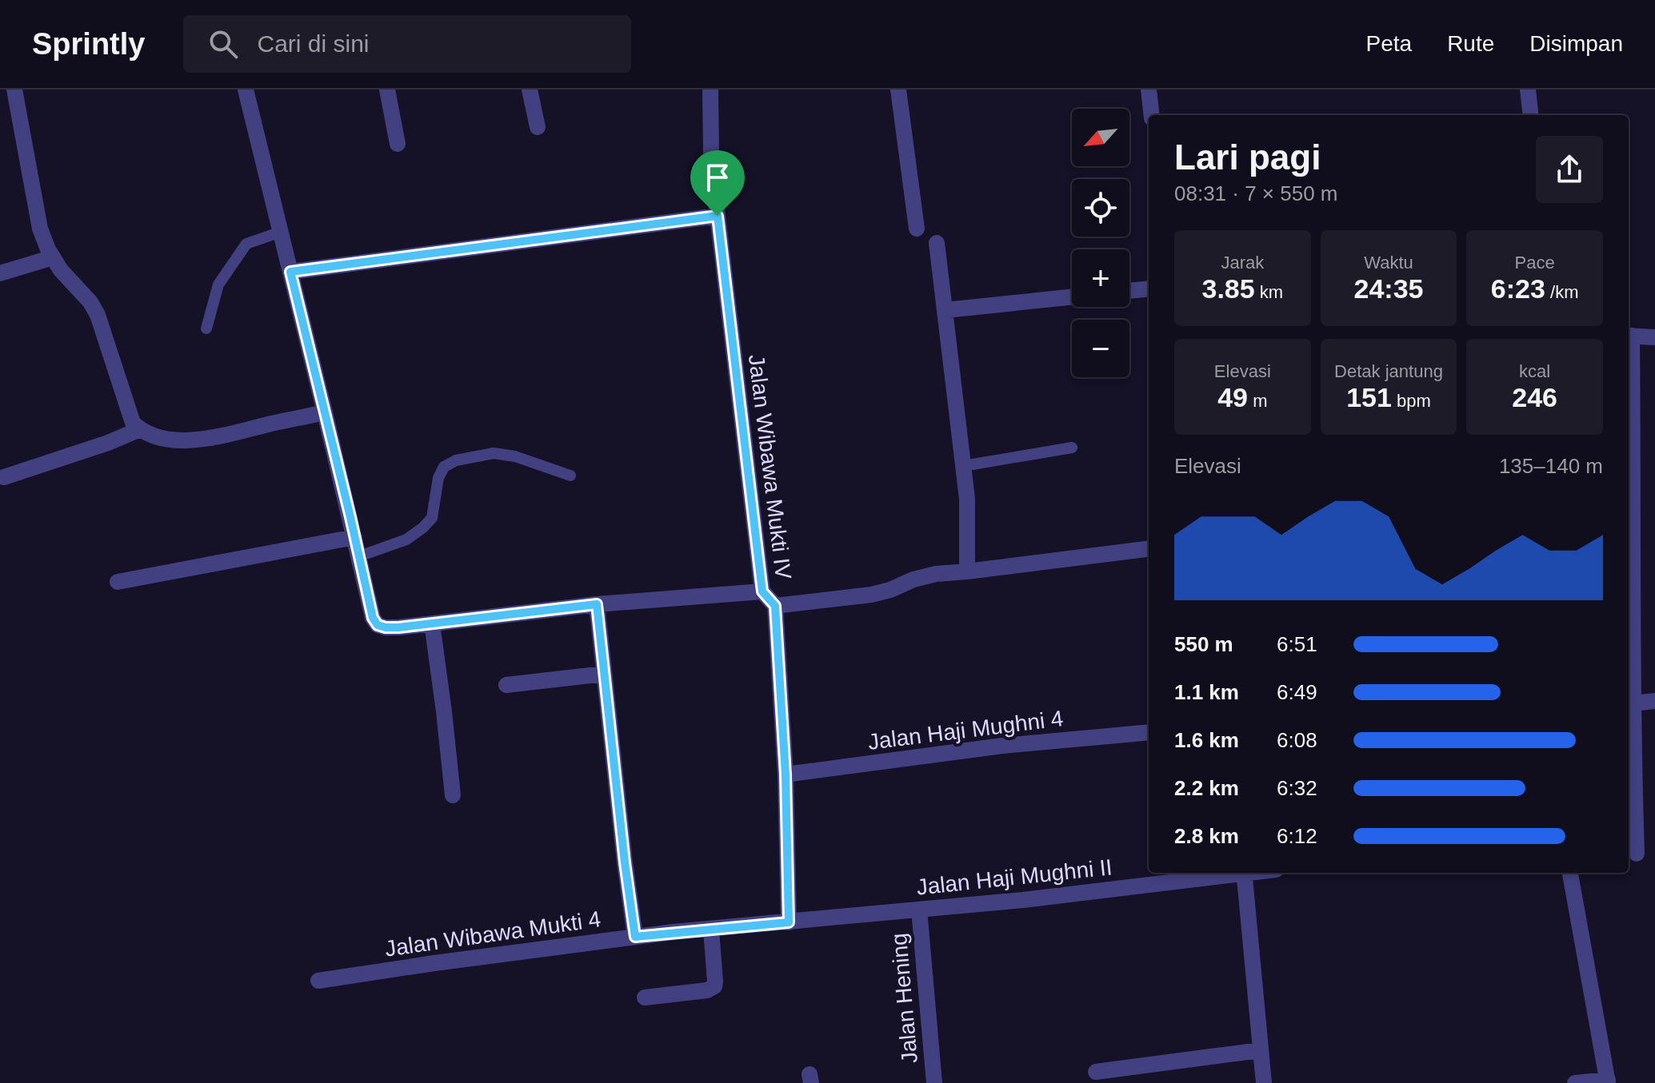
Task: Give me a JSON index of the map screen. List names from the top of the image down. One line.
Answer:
{"streets":{"street":["Jalan Wibawa Mukti IV","Jalan Haji Mughni 4","Jalan Haji Mughni II","Jalan Wibawa Mukti 4","Jalan Hening"]},"crossings":[["Jalan Wibawa Mukti IV","Jalan Haji Mughni 4"],["Jalan Wibawa Mukti IV","Jalan Haji Mughni II"],["Jalan Wibawa Mukti IV","Jalan Wibawa Mukti 4"],["Jalan Haji Mughni II","Jalan Wibawa Mukti 4"],["Jalan Haji Mughni II","Jalan Hening"]],"north":"bottom left","page":{"header":"Sprintly","search":"Cari di sini","nav":["Peta","Rute","Disimpan"],"map_buttons":["+","−"],"heading":["Lari pagi","08:31 · 7 × 550 m"],"stats":[["Jarak","3.85 km"],["Waktu","24:35"],["Pace","6:23 /km"],["Elevasi","49 m"],["Detak jantung","151 bpm"],["kcal","246"]],"chart":["Elevasi","135–140 m"],"list":[{"name":"550 m","note":"6:51"},{"name":"1.1 km","note":"6:49"},{"name":"1.6 km","note":"6:08"},{"name":"2.2 km","note":"6:32"},{"name":"2.8 km","note":"6:12"}]}}
